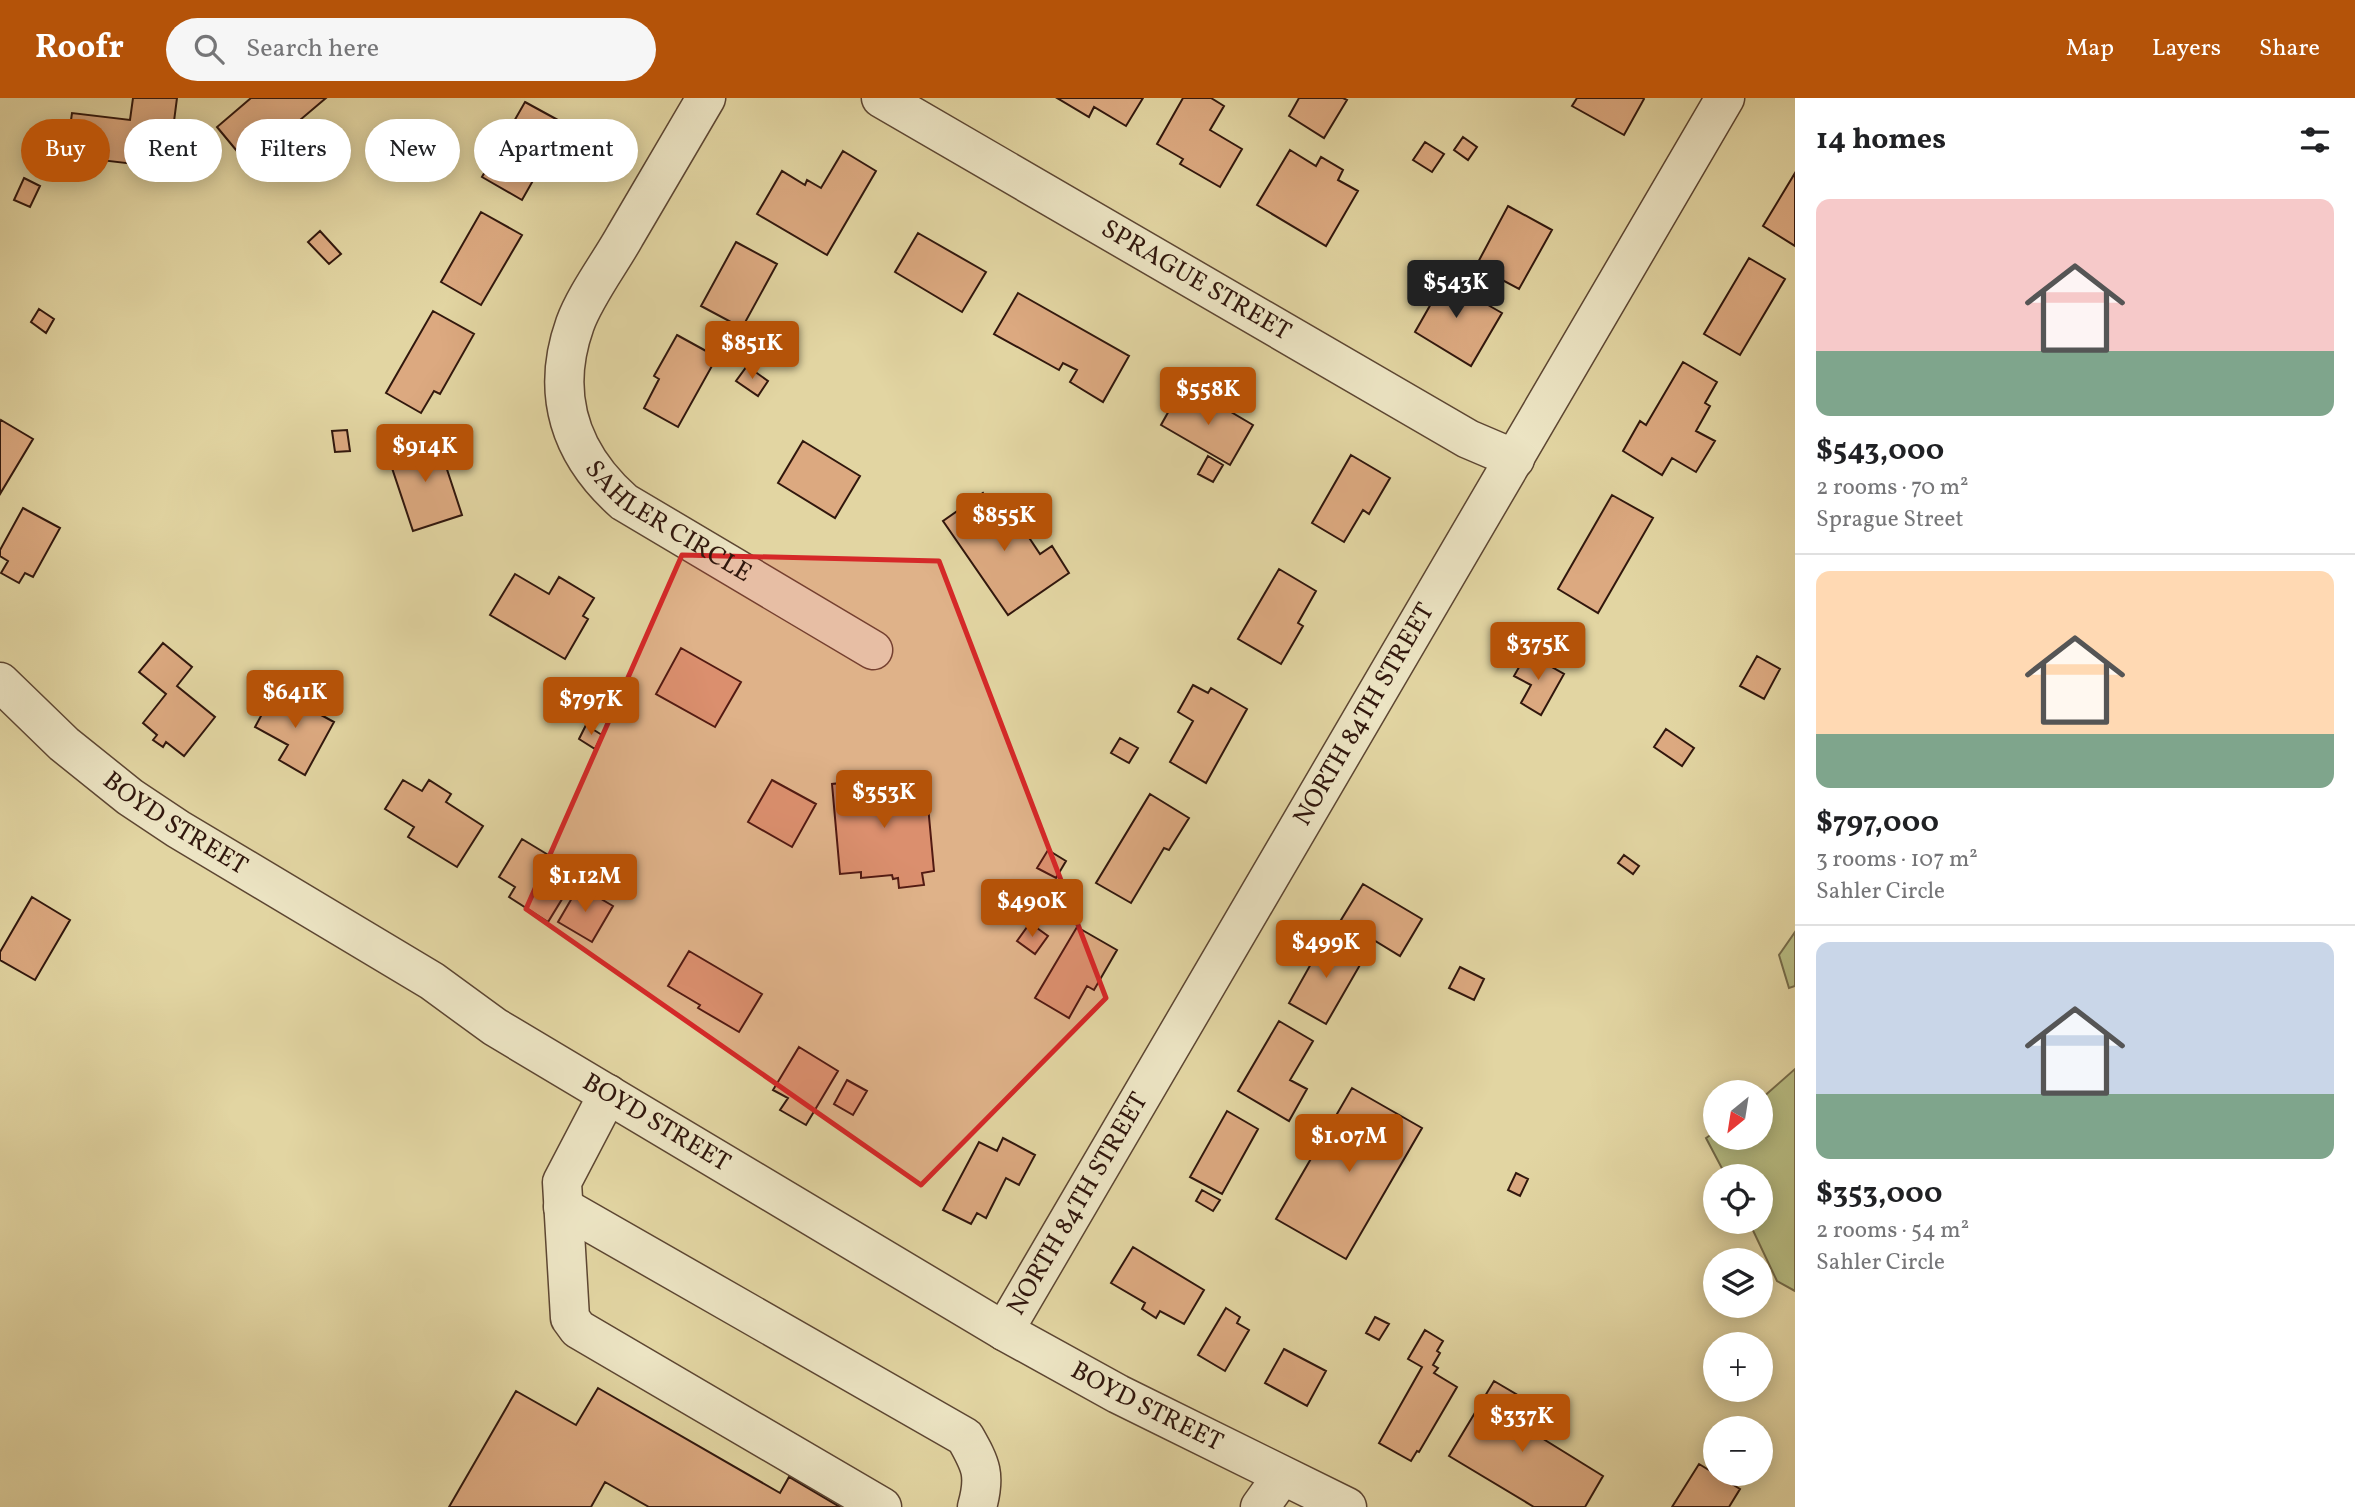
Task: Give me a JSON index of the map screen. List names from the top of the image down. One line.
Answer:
{"streets":{"street":["SPRAGUE STREET","SAHLER CIRCLE","NORTH 84TH STREET","BOYD STREET"]},"crossings":[["SPRAGUE STREET","NORTH 84TH STREET"],["NORTH 84TH STREET","BOYD STREET"]],"north":"bottom left","page":{"header":"Roofr","search":"Search here","nav":["Map","Layers","Share"],"heading":"14 homes","chip":["Buy","Rent","Filters","New","Apartment"],"list":[{"name":"$543,000","note":"2 rooms · 70 m² · Sprague Street"},{"name":"$797,000","note":"3 rooms · 107 m² · Sahler Circle"},{"name":"$353,000","note":"2 rooms · 54 m² · Sahler Circle"}],"price":["$543K","$851K","$558K","$914K","$855K","$375K","$641K","$797K","$353K","$1.12M","$490K","$499K","$1.07M","$337K"],"map_buttons":["+","−"]}}
